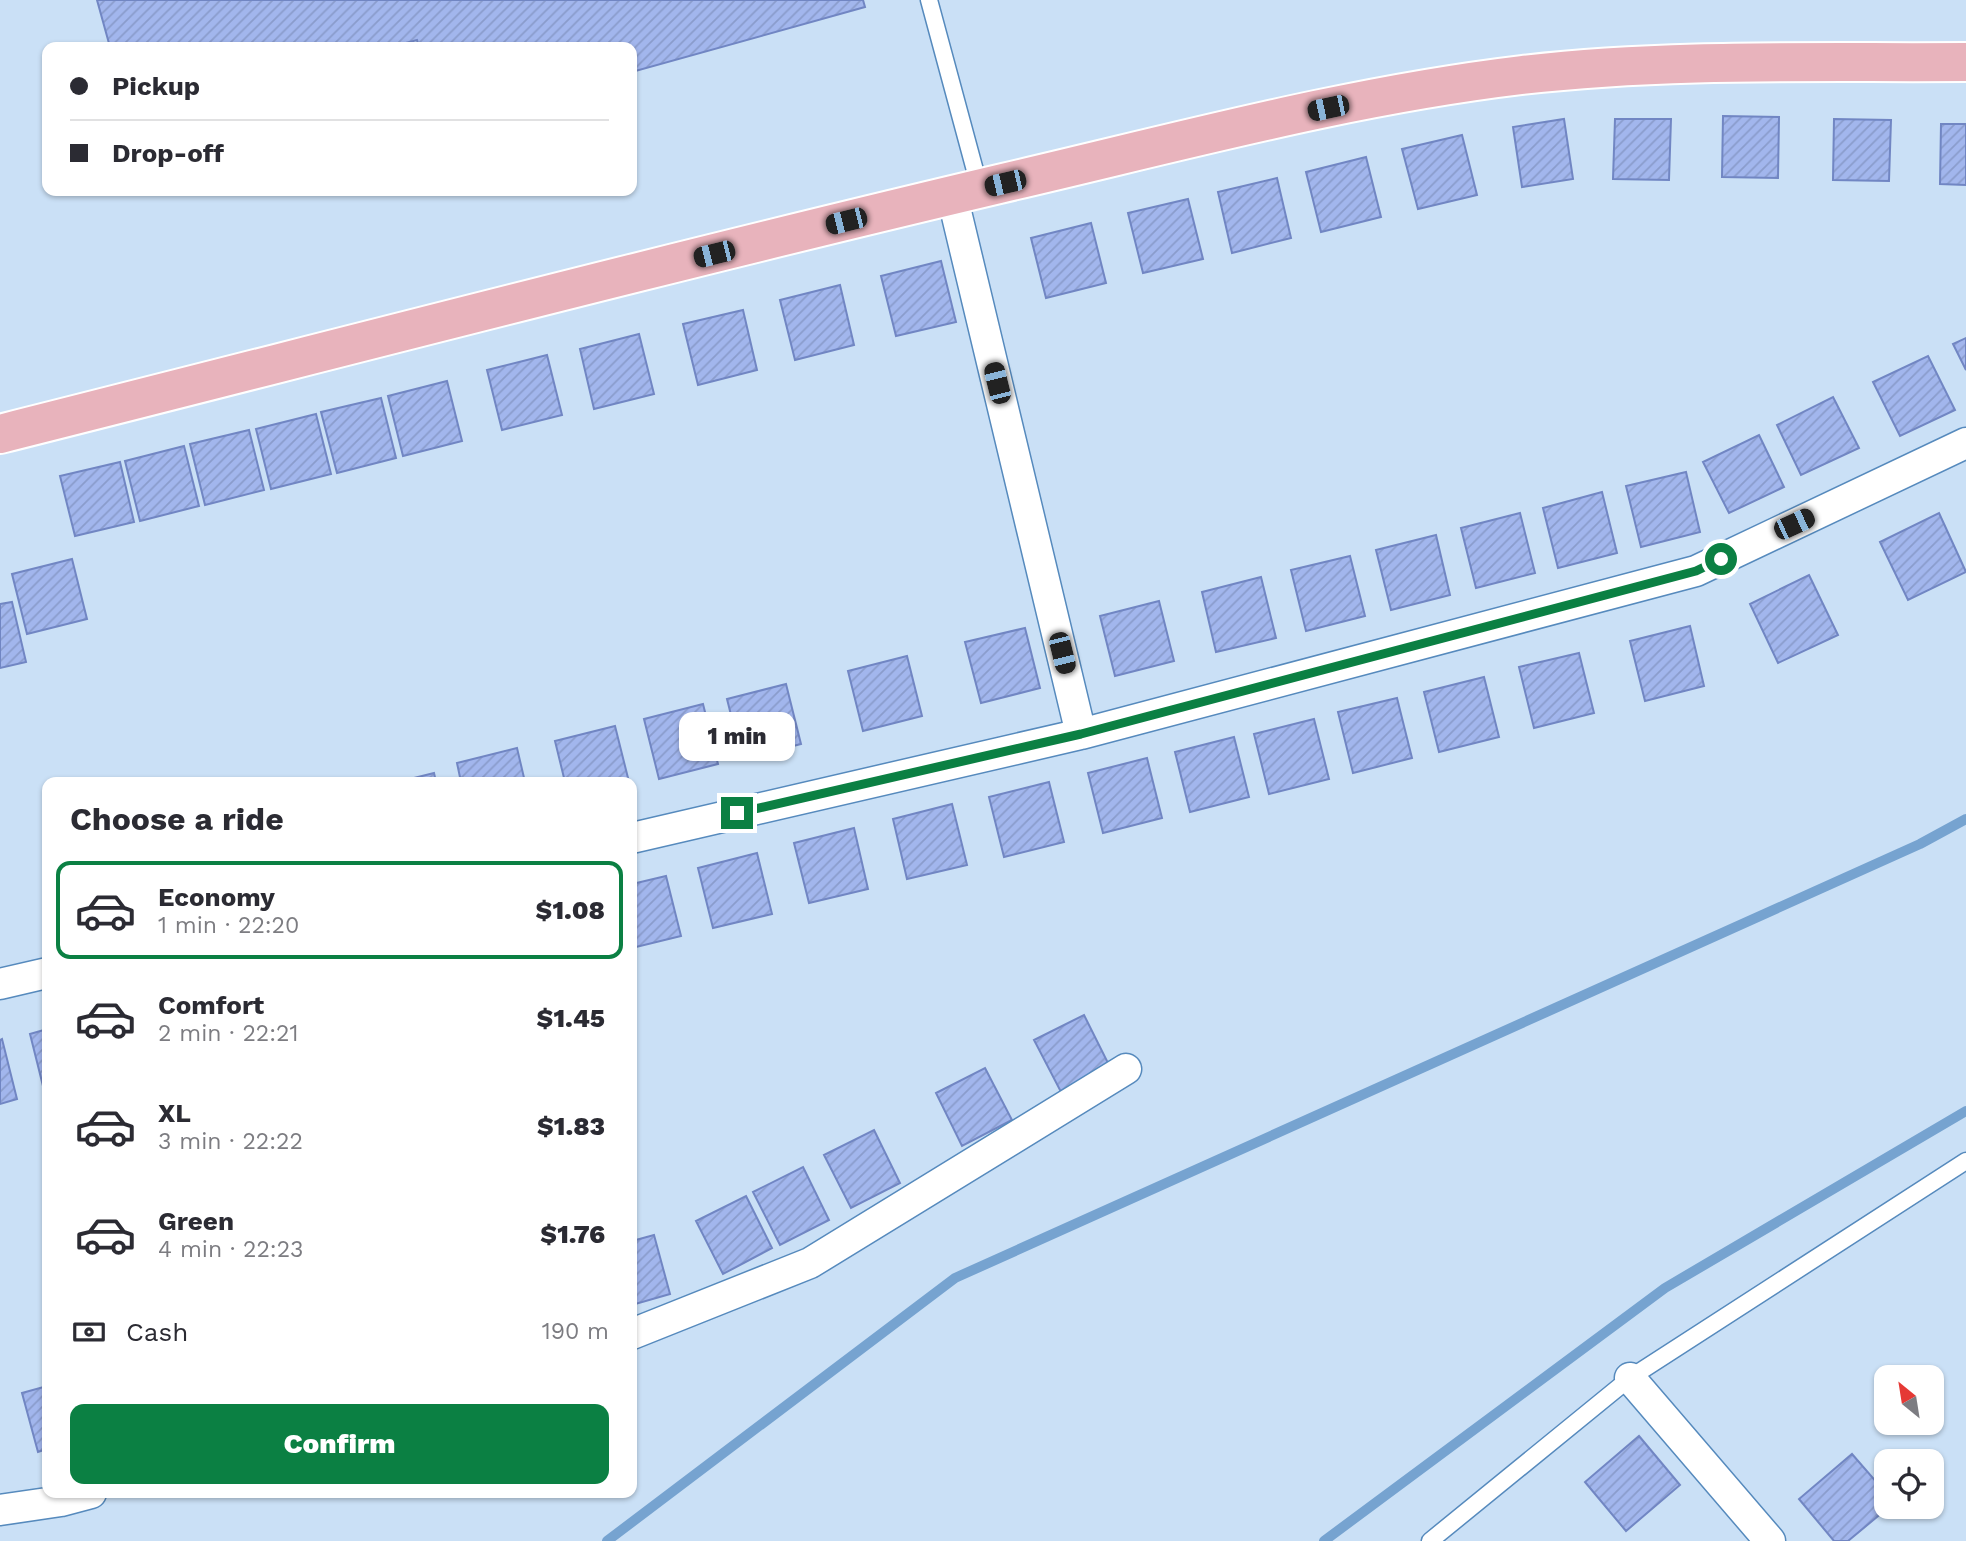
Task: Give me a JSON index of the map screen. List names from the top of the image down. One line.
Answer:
{"north":"top left","page":{"banner":["Pickup","Drop-off"],"bubble":"1 min","heading":"Choose a ride","list":[{"name":"Economy","note":"1 min · 22:20","value":"$1.08"},{"name":"Comfort","note":"2 min · 22:21","value":"$1.45"},{"name":"XL","note":"3 min · 22:22","value":"$1.83"},{"name":"Green","note":"4 min · 22:23","value":"$1.76"}],"pay":["Cash","190 m"],"buttons":"Confirm"}}
